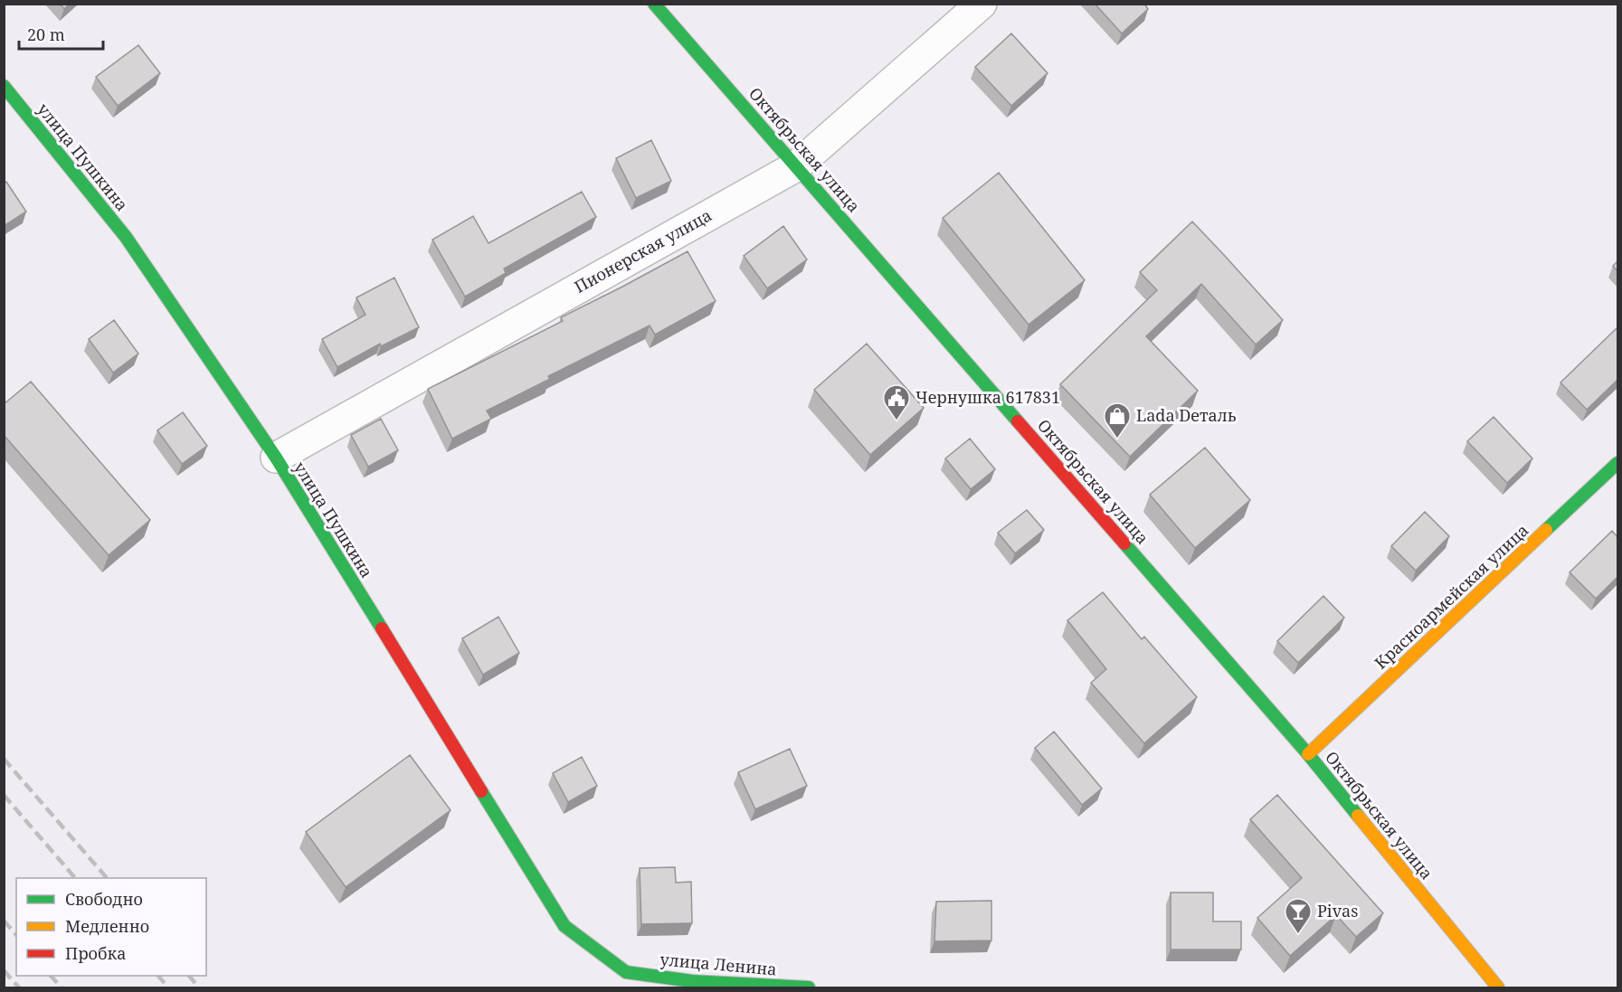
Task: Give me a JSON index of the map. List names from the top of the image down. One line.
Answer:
{"streets":{"street":["Октябрьская улица","улица Пушкина","Пионерская улица","Красноармейская улица","улица Ленина"]},"crossings":[["Октябрьская улица","Пионерская улица"],["Октябрьская улица","Красноармейская улица"],["улица Пушкина","Пионерская улица"],["улица Пушкина","улица Ленина"]],"places":{"public building":["Чернушка 617831"],"shop":["Lada Dеталь"],"bar":["Pivas"]},"legend":["Свободно","Медленно","Пробка"],"scale_bar":"20 m"}
